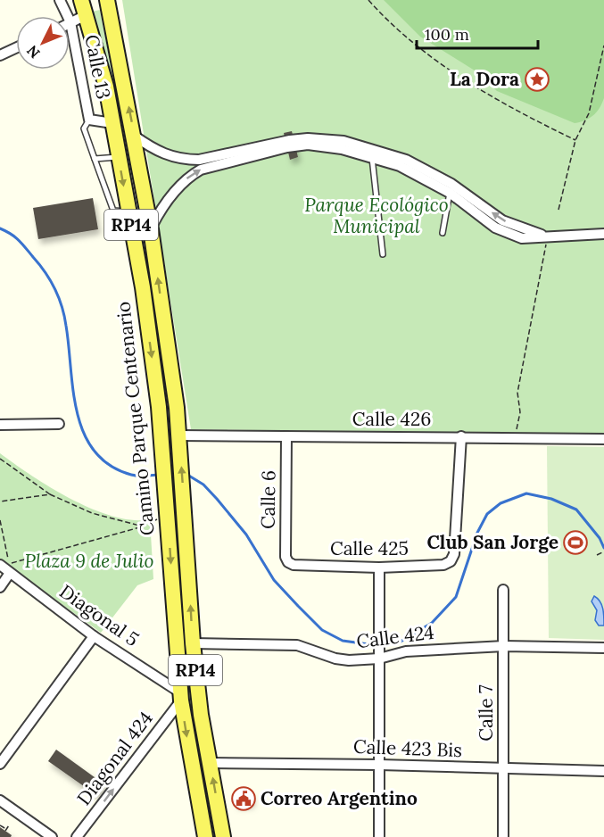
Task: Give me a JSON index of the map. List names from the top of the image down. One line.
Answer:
{"streets":{"main road":["RP14","Camino Parque Centenario"],"street":["Calle 13","Calle 426","Calle 6","Calle 425","Diagonal 5","Calle 424","Calle 7","Calle 423 Bis","Diagonal 424"]},"crossings":[["Calle 13","Camino Parque Centenario"],["Camino Parque Centenario","Calle 426"],["Camino Parque Centenario","Diagonal 5"],["Camino Parque Centenario","Calle 424"],["Camino Parque Centenario","Calle 423 Bis"],["Camino Parque Centenario","Diagonal 424"],["Calle 426","Calle 6"],["Calle 426","Calle 425"],["Calle 6","Calle 425"],["Diagonal 5","Diagonal 424"],["Calle 424","Calle 7"],["Calle 7","Calle 423 Bis"]],"one_way":["Diagonal 424"],"parks":["Parque Ecológico Municipal","Plaza 9 de Julio"],"places":{"place":["La Dora"],"sports":["Club San Jorge"],"public building":["Correo Argentino"]},"scale_bar":"100 m","north":"bottom left"}
